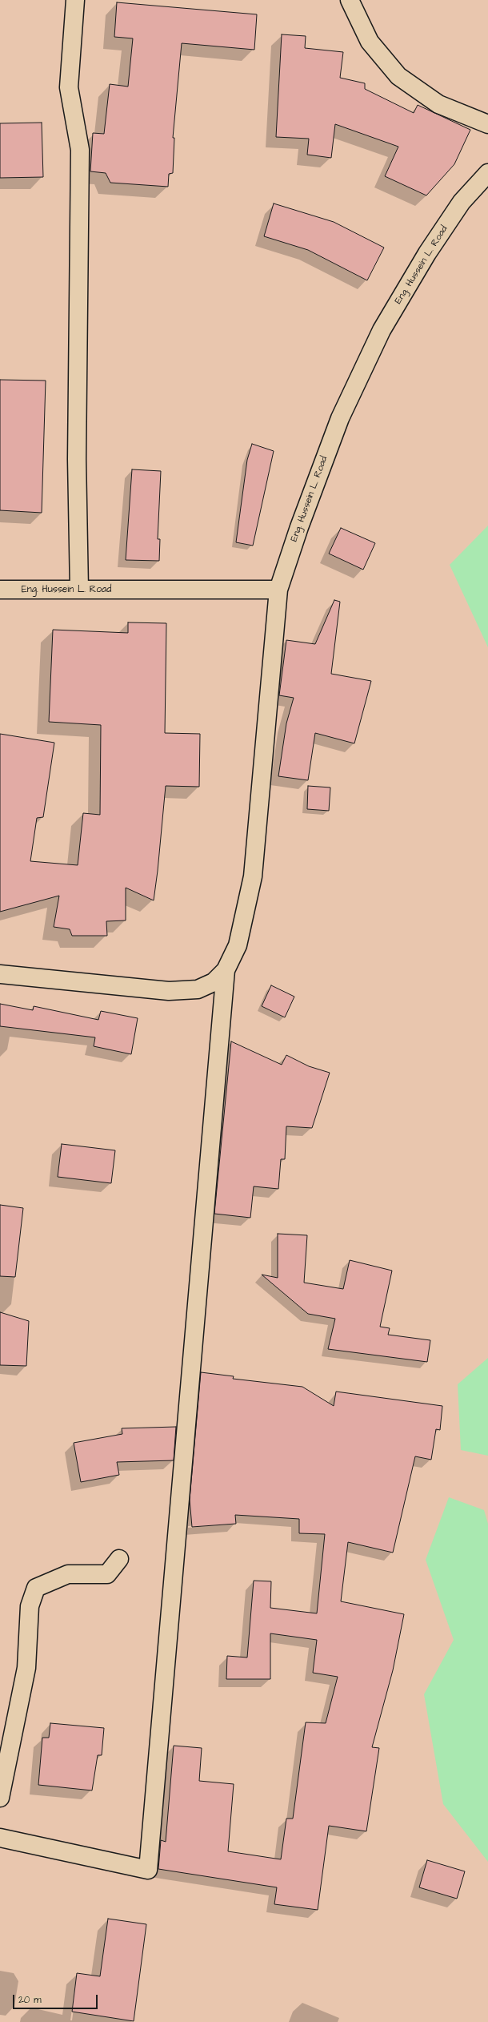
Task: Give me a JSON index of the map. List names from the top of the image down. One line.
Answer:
{"streets":{"street":["Eng. Hussein L. Road"]},"scale_bar":"20 m"}
